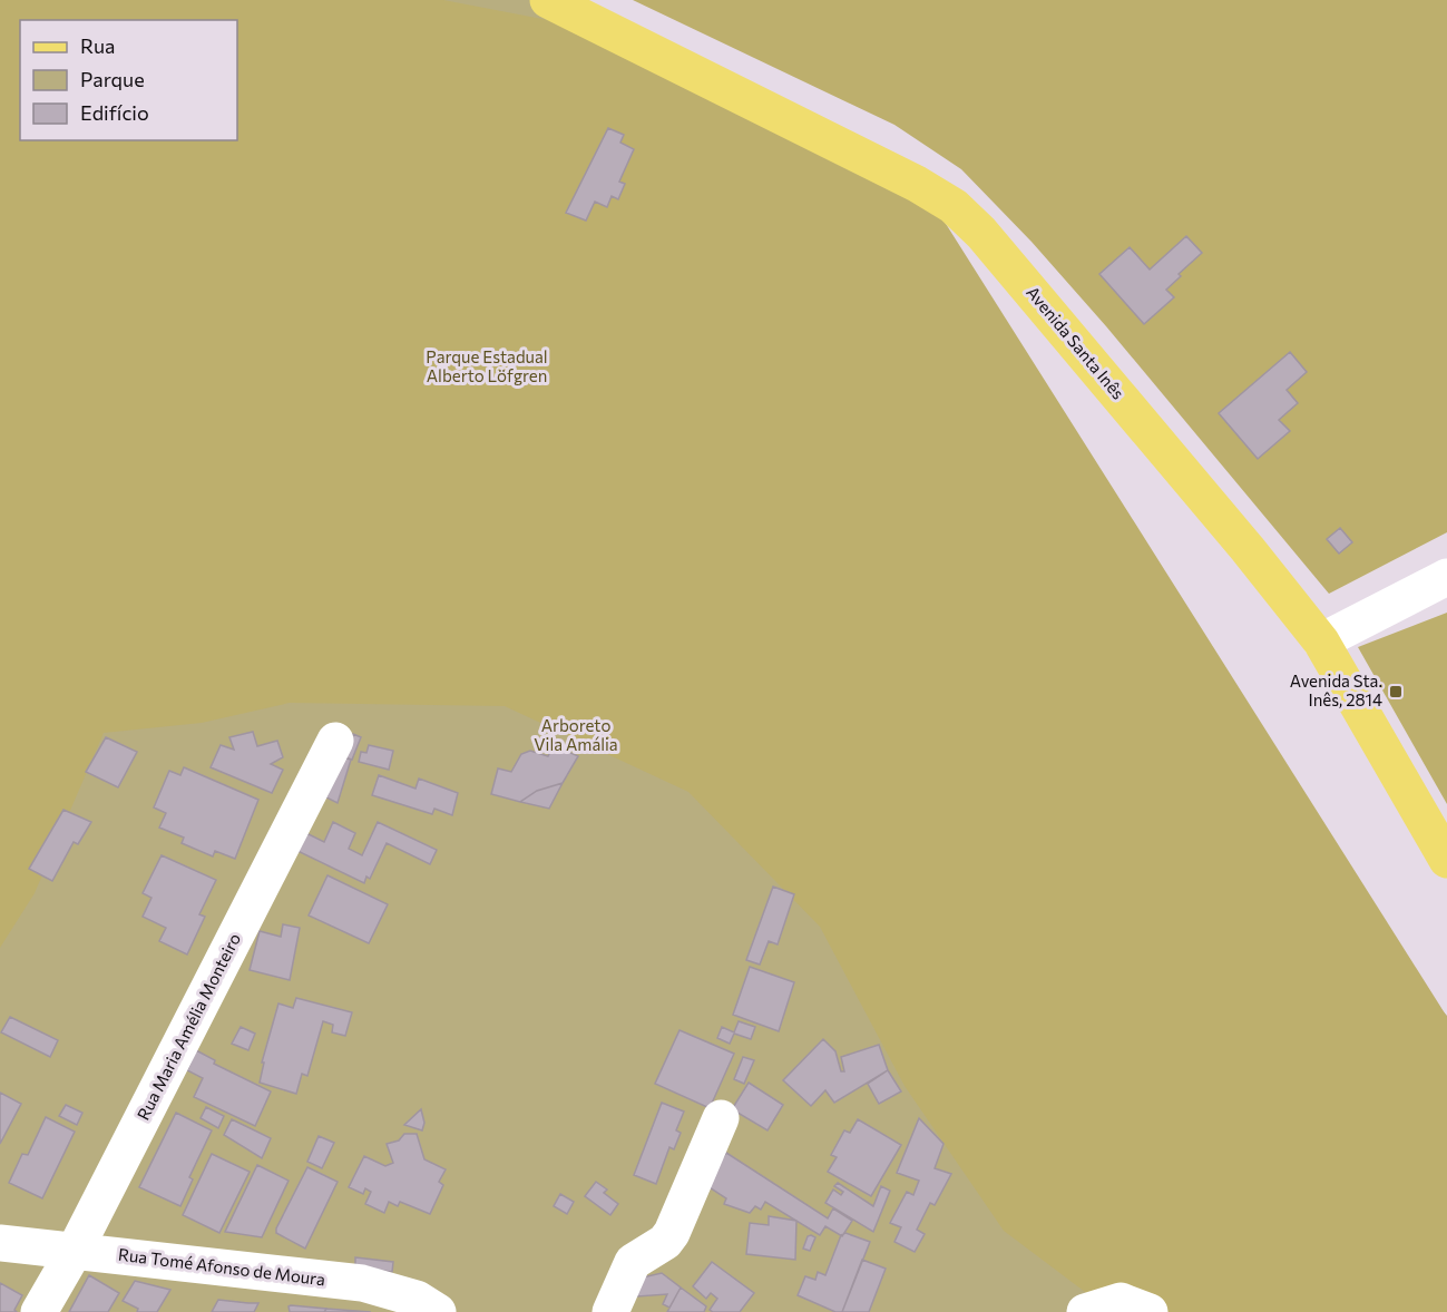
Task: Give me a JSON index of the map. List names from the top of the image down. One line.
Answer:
{"streets":{"main road":["Avenida Santa Inês"],"street":["Rua Maria Amélia Monteiro","Rua Tomé Afonso de Moura"]},"crossings":[["Rua Maria Amélia Monteiro","Rua Tomé Afonso de Moura"]],"parks":["Parque Estadual Alberto Löfgren","Arboreto Vila Amália"],"places":{"transit":["Avenida Sta. Inês, 2814"]},"legend":["Rua","Parque","Edifício"]}
